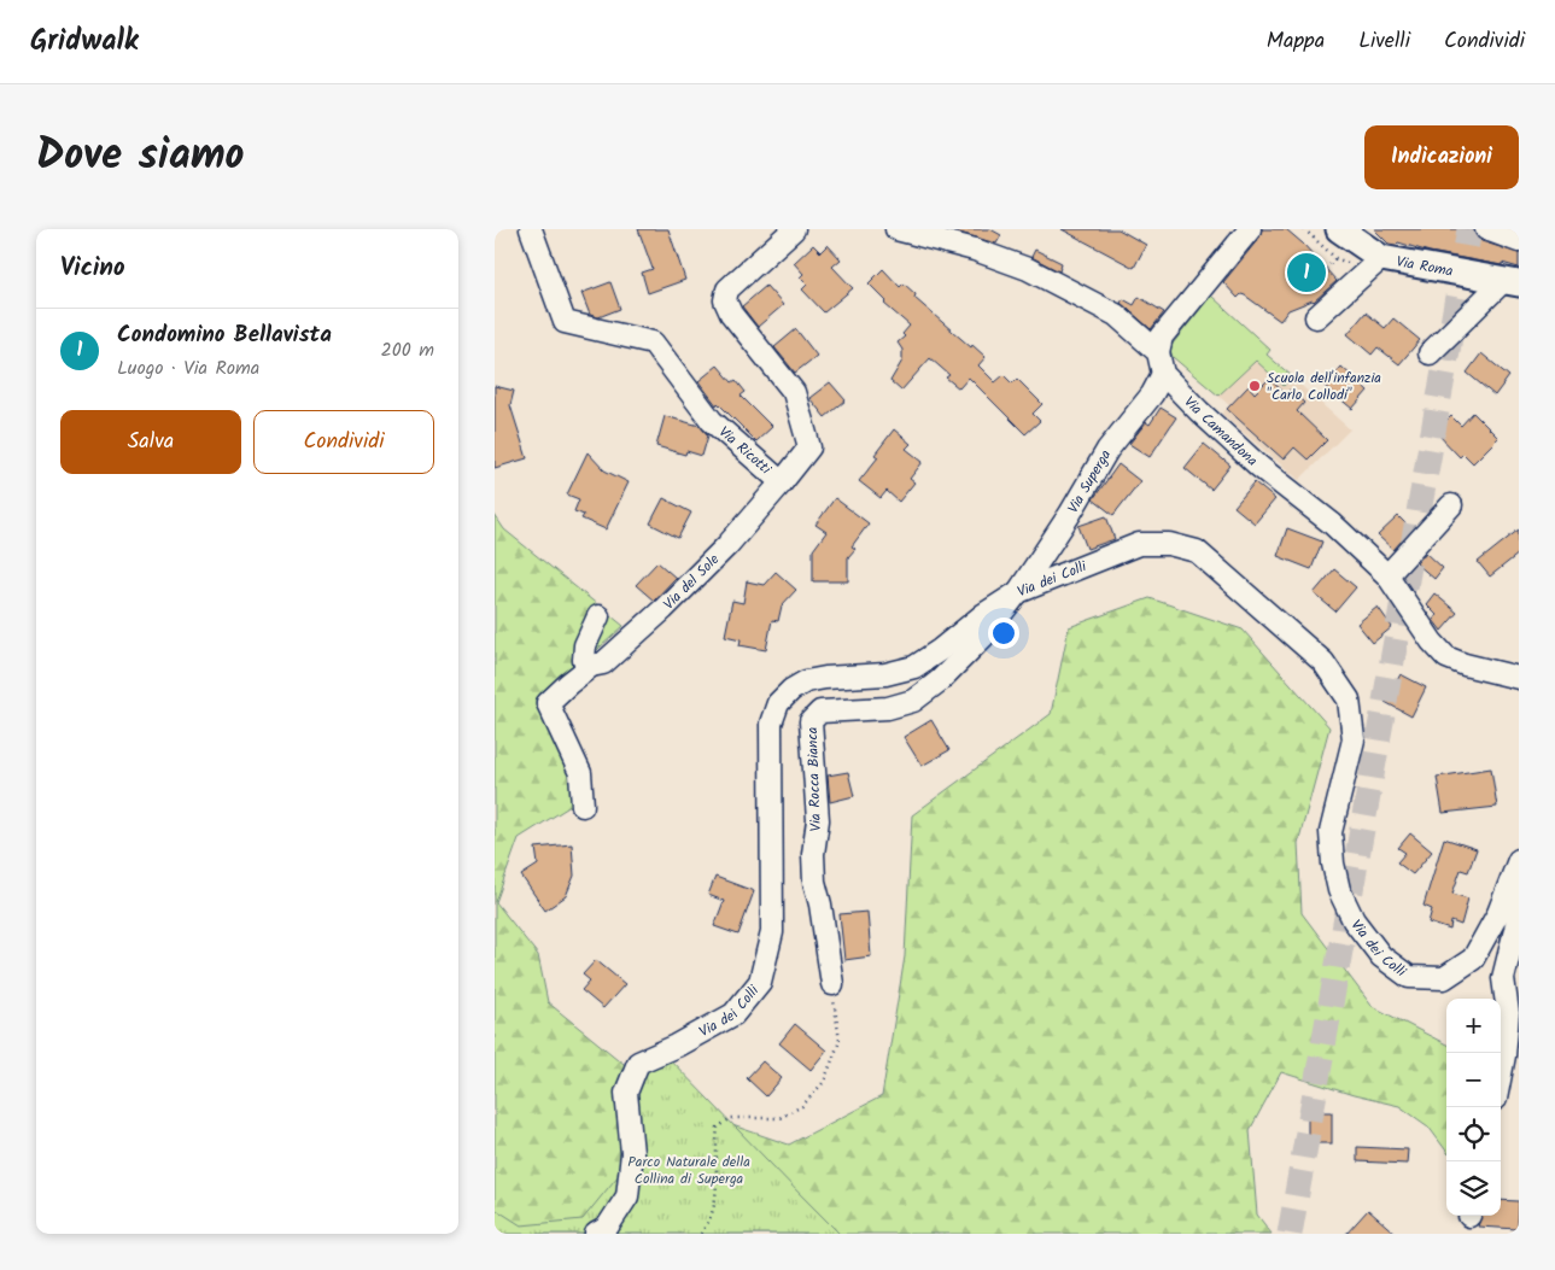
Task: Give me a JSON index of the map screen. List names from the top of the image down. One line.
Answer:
{"streets":{"main road":["Via Roma"],"street":["Via Camandona","Via Ricotti","Via Superga","Via dei Colli","Via del Sole","Via Rocca Bianca"]},"crossings":[["Via Camandona","Via Superga"],["Via Ricotti","Via del Sole"],["Via Superga","Via dei Colli"],["Via Superga","Via Rocca Bianca"],["Via dei Colli","Via Rocca Bianca"]],"parks":["Parco Naturale della Collina di Superga"],"places":["Scuola dell'infanzia \"Carlo Collodi\""],"page":{"header":"Gridwalk","nav":["Mappa","Livelli","Condividi"],"title":"Dove siamo","buttons":["Indicazioni",["Salva","Condividi"]],"heading":"Vicino","pins":"1","list":[{"mark":"1","name":"Condomino Bellavista","note":"Luogo · Via Roma","value":"200 m"}],"map_buttons":["+","−"]}}
